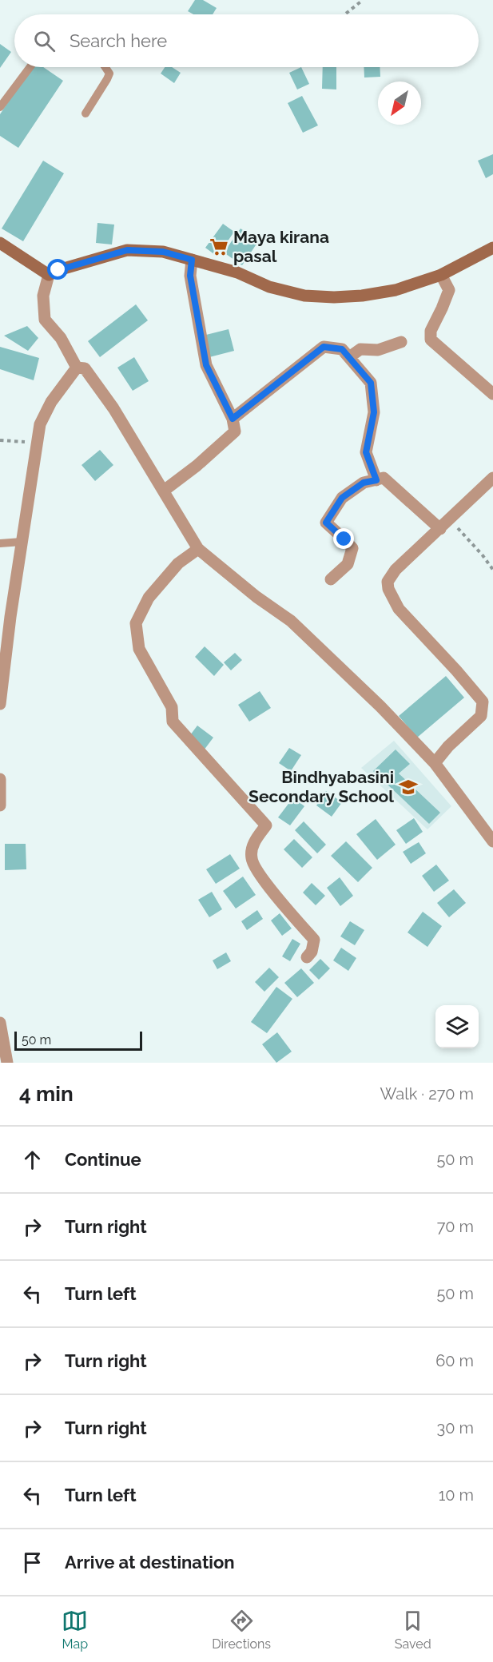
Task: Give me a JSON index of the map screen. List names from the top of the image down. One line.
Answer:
{"places":{"supermarket":["Maya kirana pasal"],"school or university":["Bindhyabasini Secondary School"]},"scale_bar":"50 m","north":"bottom left","page":{"search":"Search here","scale":"50 m","heading":["4 min","Walk · 270 m"],"list":[["Continue","50 m"],["Turn right","70 m"],["Turn left","50 m"],["Turn right","60 m"],["Turn right","30 m"],["Turn left","10 m"],"Arrive at destination"],"nav":["Map","Directions","Saved"]}}
